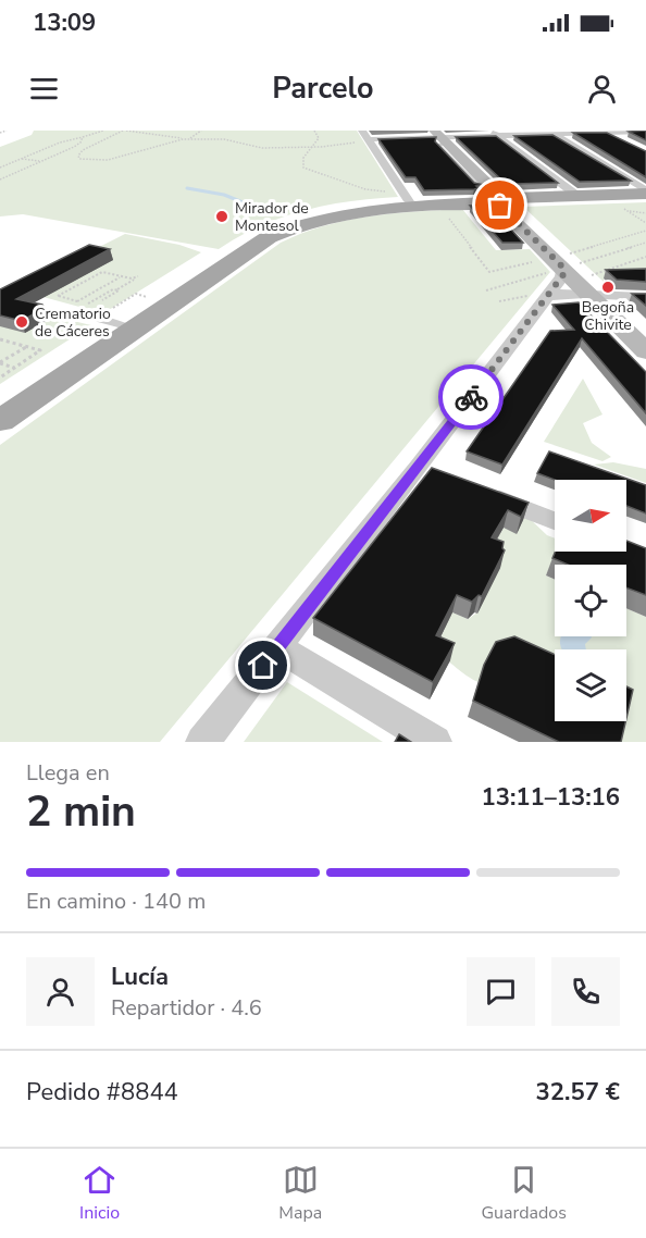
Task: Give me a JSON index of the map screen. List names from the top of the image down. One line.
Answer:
{"places":["Mirador de Montesol","Begoña Chivite","Crematorio de Cáceres"],"north":"right","page":{"status":"13:09","header":"Parcelo","heading":["2 min","Llega en","13:11–13:16"],"panel":["Lucía","Repartidor · 4.6","Pedido #8844","32.57 €"],"bar":"En camino · 140 m","tabs":["Inicio","Mapa","Guardados"]}}
